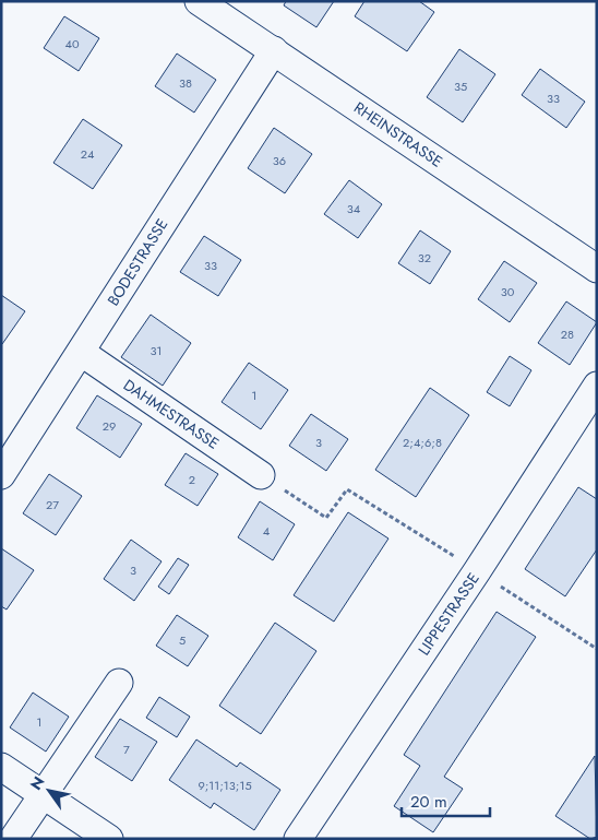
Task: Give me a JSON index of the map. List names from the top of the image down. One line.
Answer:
{"streets":{"street":["RHEINSTRASSE","BODESTRASSE","DAHMESTRASSE","LIPPESTRASSE"]},"crossings":[["RHEINSTRASSE","BODESTRASSE"],["BODESTRASSE","DAHMESTRASSE"]],"house_numbers":["40","38","35","33","24","36","34","32","33","30","28","31","1","29","3","2;4;6;8","2","27","4","3","5","1","7","9;11;13;15"],"scale_bar":"20 m","north":"top left"}
